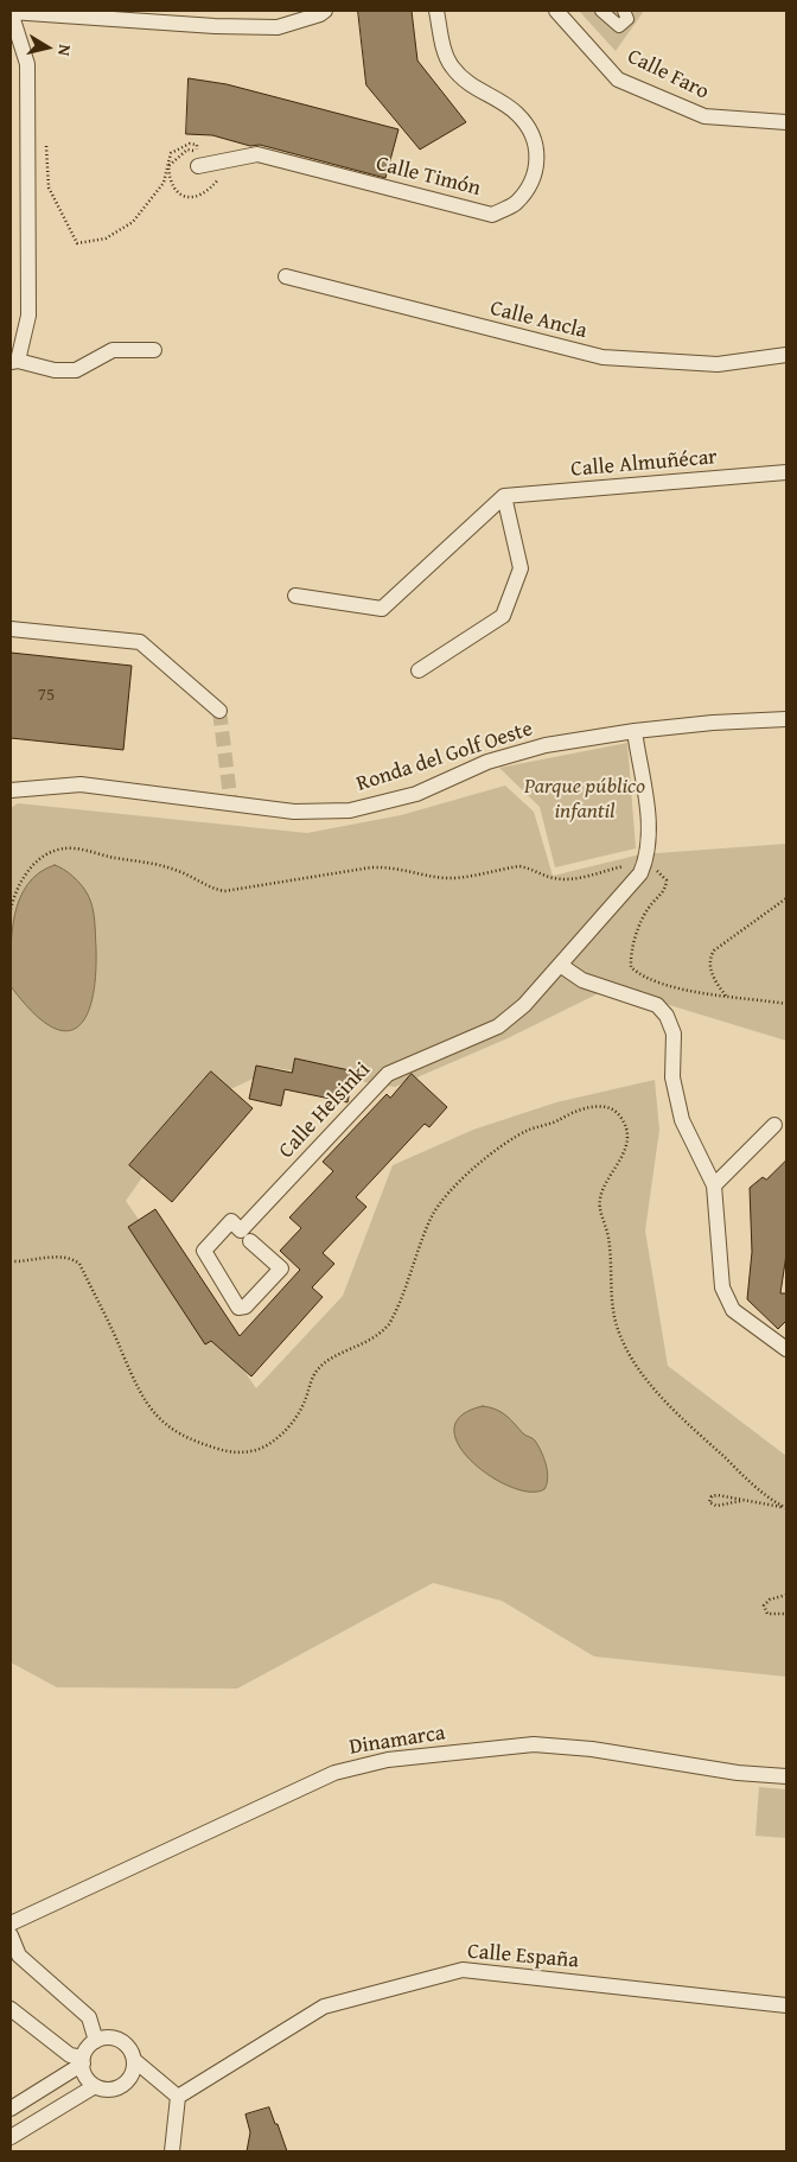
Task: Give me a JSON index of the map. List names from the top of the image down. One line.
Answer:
{"streets":{"street":["Calle Faro","Calle Timón","Calle Ancla","Calle Almuñécar","Ronda del Golf Oeste","Calle Helsinki","Dinamarca","Calle España"]},"crossings":[["Ronda del Golf Oeste","Calle Helsinki"]],"parks":["Parque público infantil"],"house_numbers":["75"],"north":"right"}
